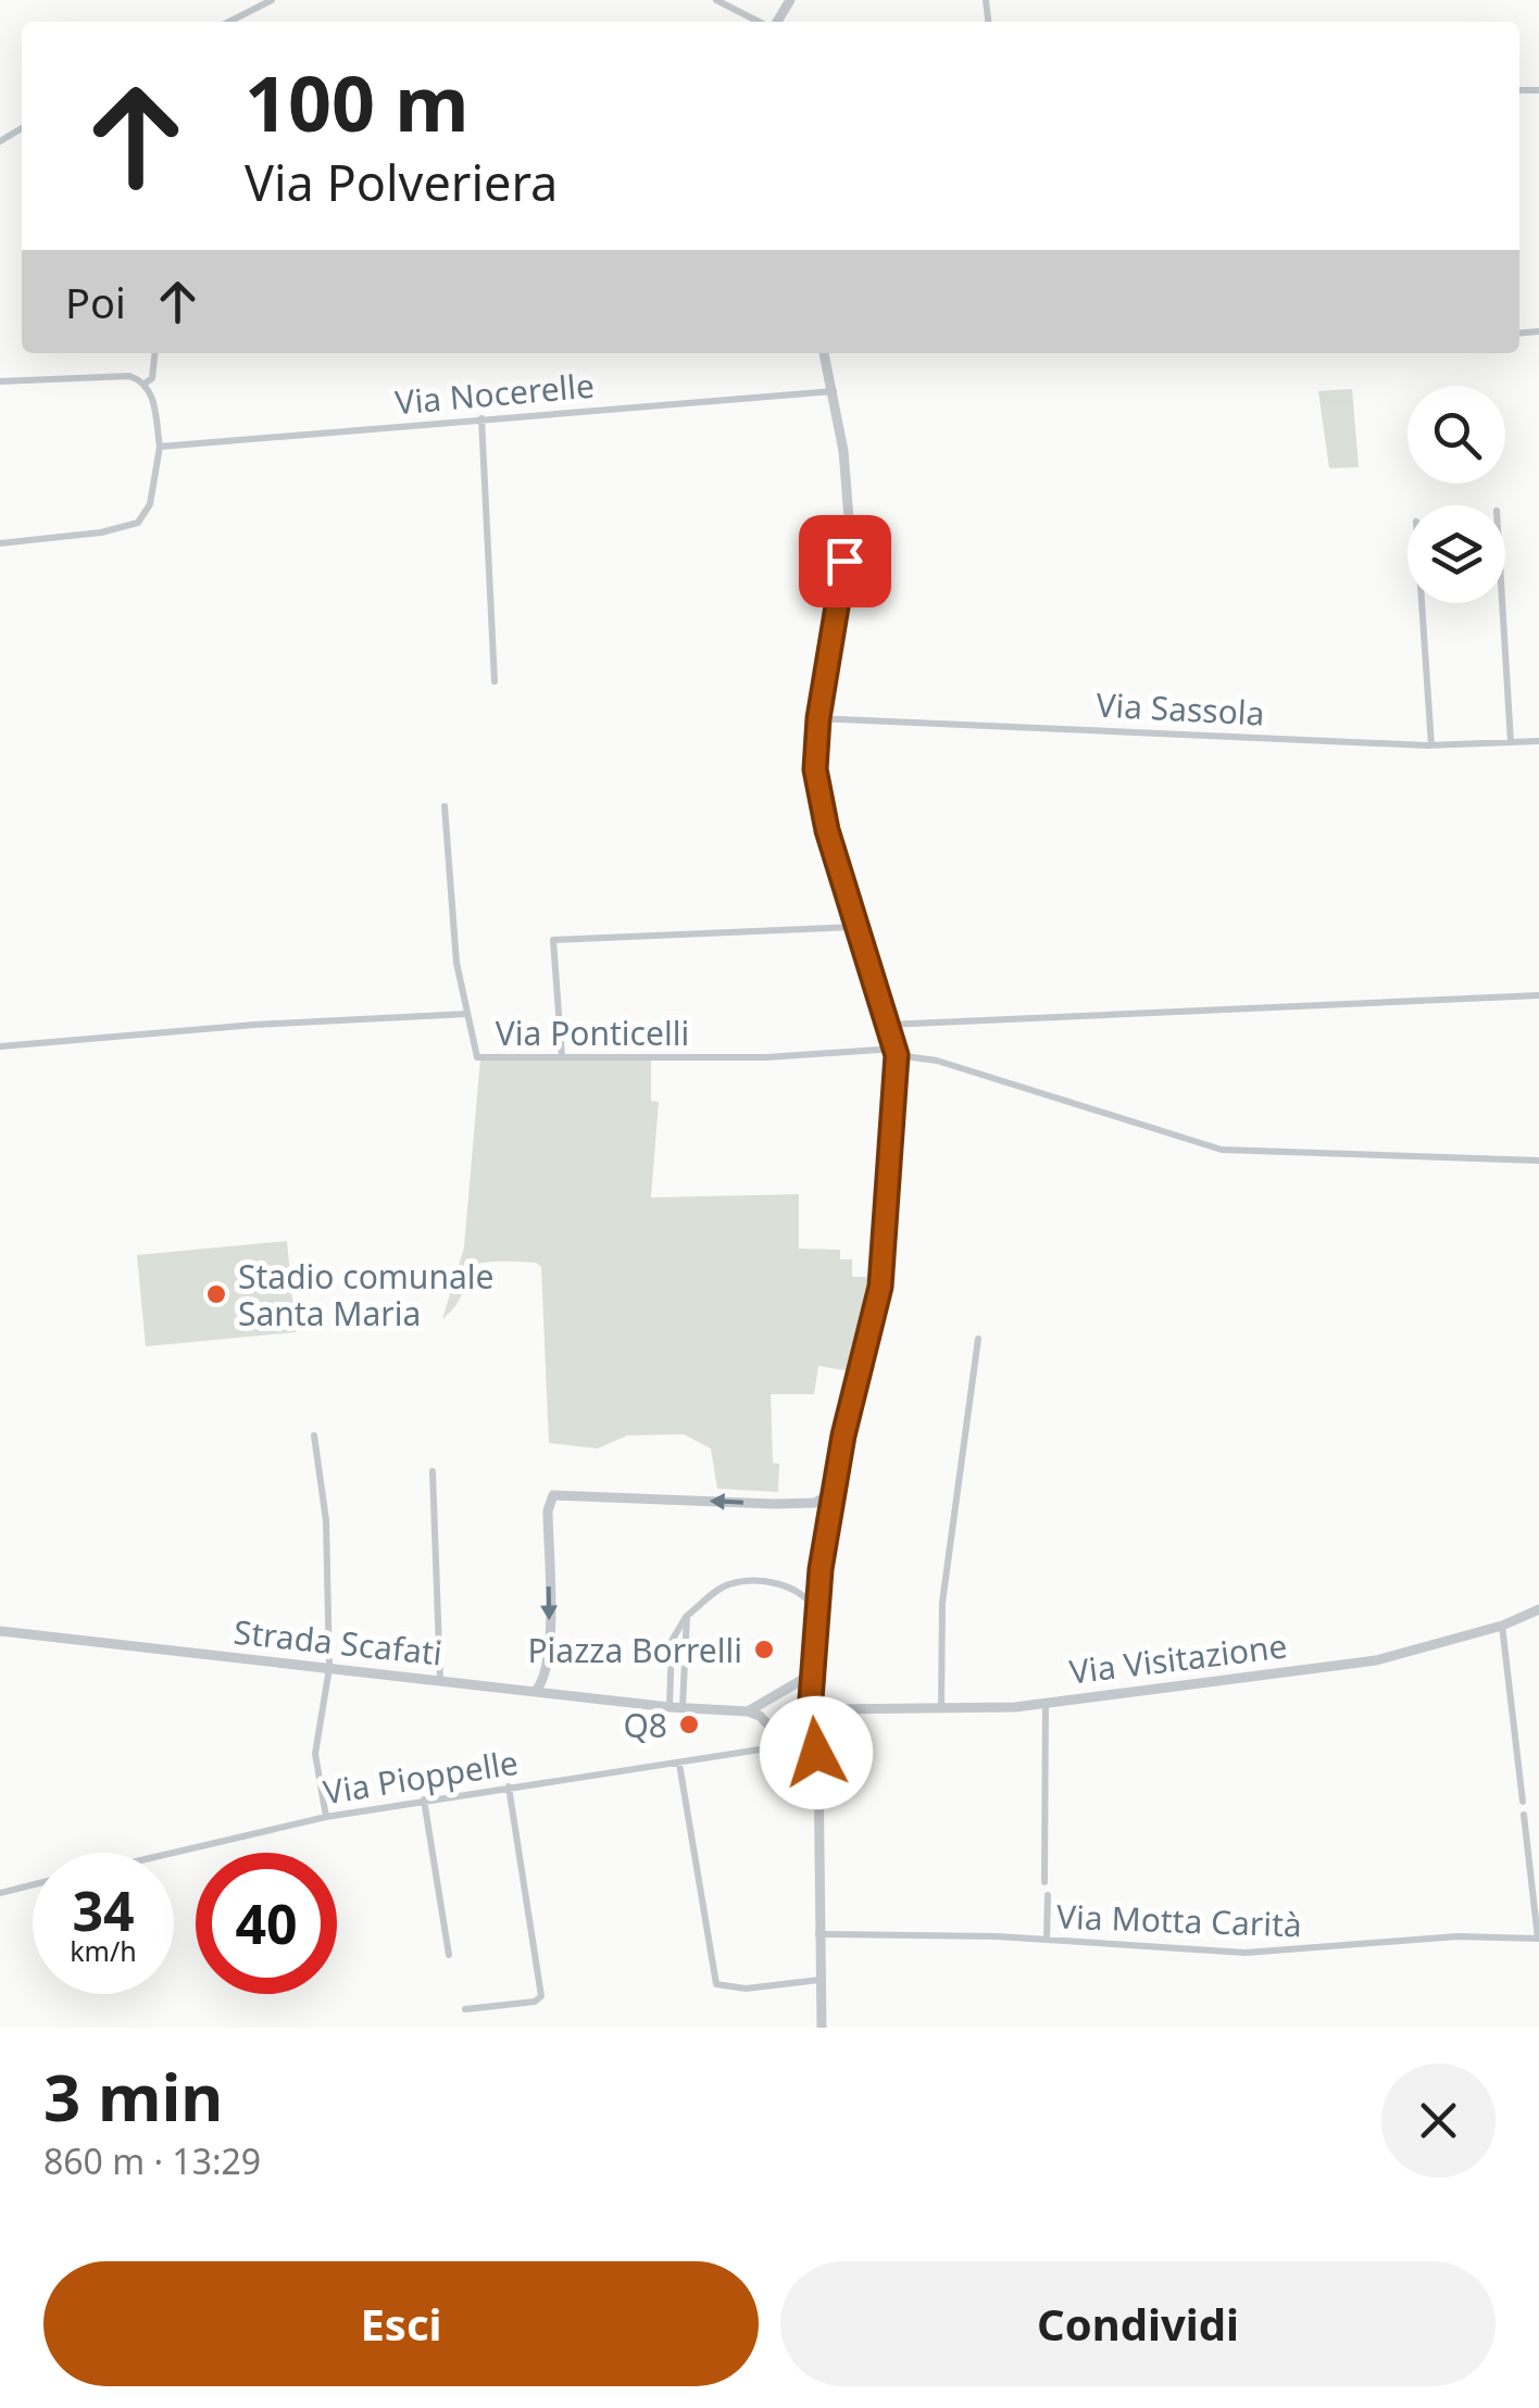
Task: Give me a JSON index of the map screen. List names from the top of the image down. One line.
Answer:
{"streets":{"street":["Via Nocerelle","Via Sassola","Via Ponticelli","Strada Scafati","Via Visitazione","Via Pioppelle","Via Motta Carità"]},"places":["Stadio comunale Santa Maria","Piazza Borrelli","Q8"],"page":{"turn":["100 m","Via Polveriera"],"then":"Poi","speed":"34 km/h","limit":"40","heading":["3 min","860 m · 13:29"],"buttons":["Esci","Condividi"]}}
